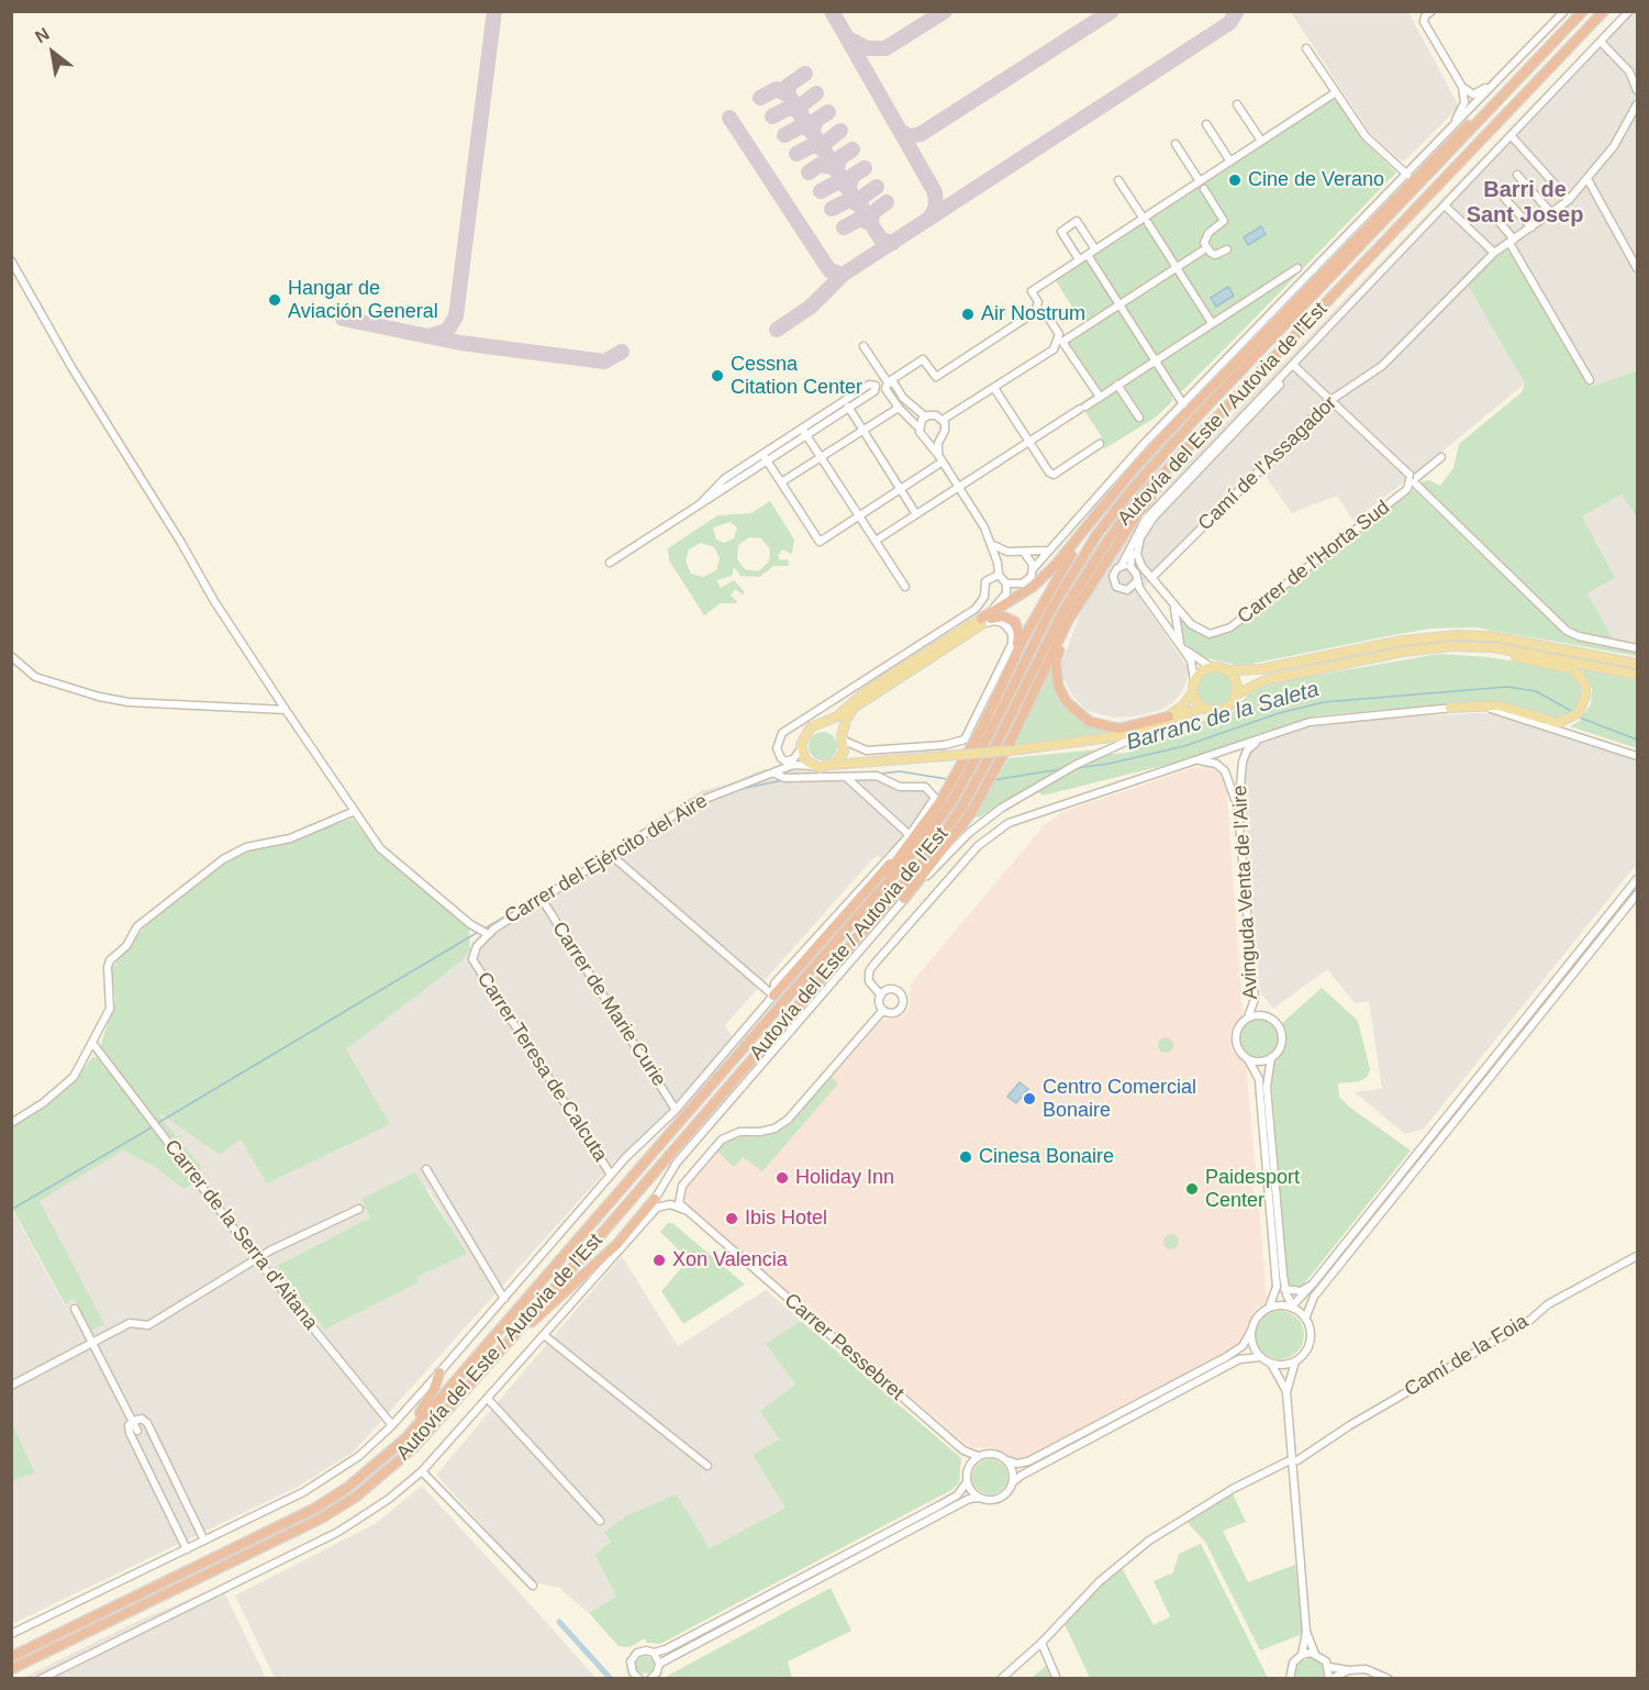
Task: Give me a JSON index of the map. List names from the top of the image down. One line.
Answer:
{"streets":{"highway":["Autovía del Este / Autovia de l'Est"],"street":["Camí de l'Assagador","Carrer de l'Horta Sud","Carrer del Ejército del Aire","Avinguda Venta de l'Aire","Carrer de Marie Curie","Carrer Teresa de Calcuta","Carrer de la Serra d'Aitana","Carrer Pessebret","Camí de la Foia"]},"crossings":[["Carrer del Ejército del Aire","Carrer de Marie Curie"],["Carrer del Ejército del Aire","Carrer Teresa de Calcuta"]],"districts":["Barri de Sant Josep"],"water":["Barranc de la Saleta"],"places":["Cine de Verano","Hangar de Aviación General","Air Nostrum","Cessna Citation Center","Centro Comercial Bonaire","Cinesa Bonaire","Holiday Inn","Paidesport Center","Ibis Hotel","Xon Valencia"],"north":"top left"}
